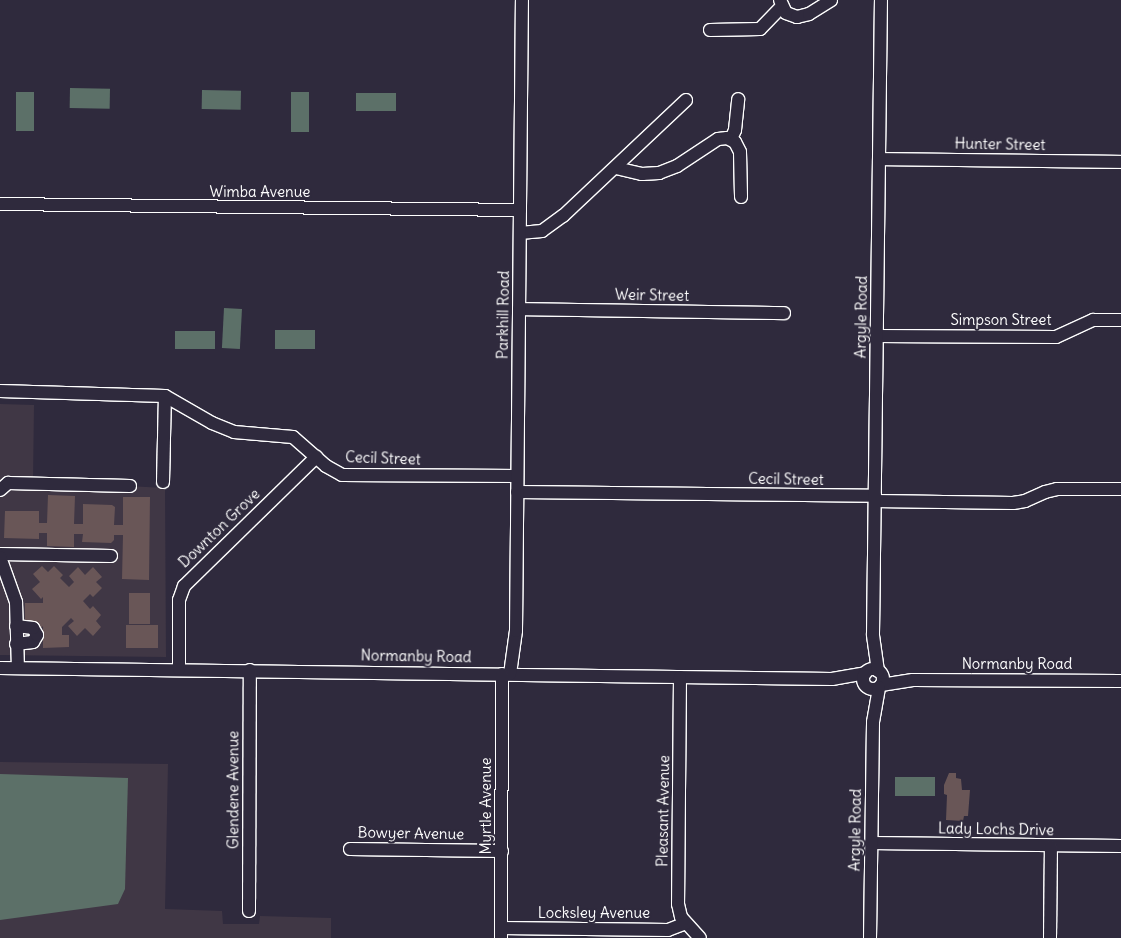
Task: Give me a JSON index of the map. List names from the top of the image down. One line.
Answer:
{"streets":{"street":["Hunter Street","Wimba Avenue","Weir Street","Parkhill Road","Argyle Road","Simpson Street","Cecil Street","Downton Grove","Normanby Road","Glendene Avenue","Myrtle Avenue","Pleasant Avenue","Lady Lochs Drive","Bowyer Avenue","Locksley Avenue"]},"crossings":[["Hunter Street","Argyle Road"],["Wimba Avenue","Parkhill Road"],["Weir Street","Parkhill Road"],["Parkhill Road","Cecil Street"],["Parkhill Road","Normanby Road"],["Parkhill Road","Myrtle Avenue"],["Argyle Road","Simpson Street"],["Argyle Road","Cecil Street"],["Argyle Road","Normanby Road"],["Argyle Road","Lady Lochs Drive"],["Cecil Street","Downton Grove"],["Downton Grove","Normanby Road"],["Normanby Road","Glendene Avenue"],["Normanby Road","Myrtle Avenue"],["Normanby Road","Pleasant Avenue"],["Myrtle Avenue","Bowyer Avenue"],["Myrtle Avenue","Locksley Avenue"],["Pleasant Avenue","Locksley Avenue"]]}
